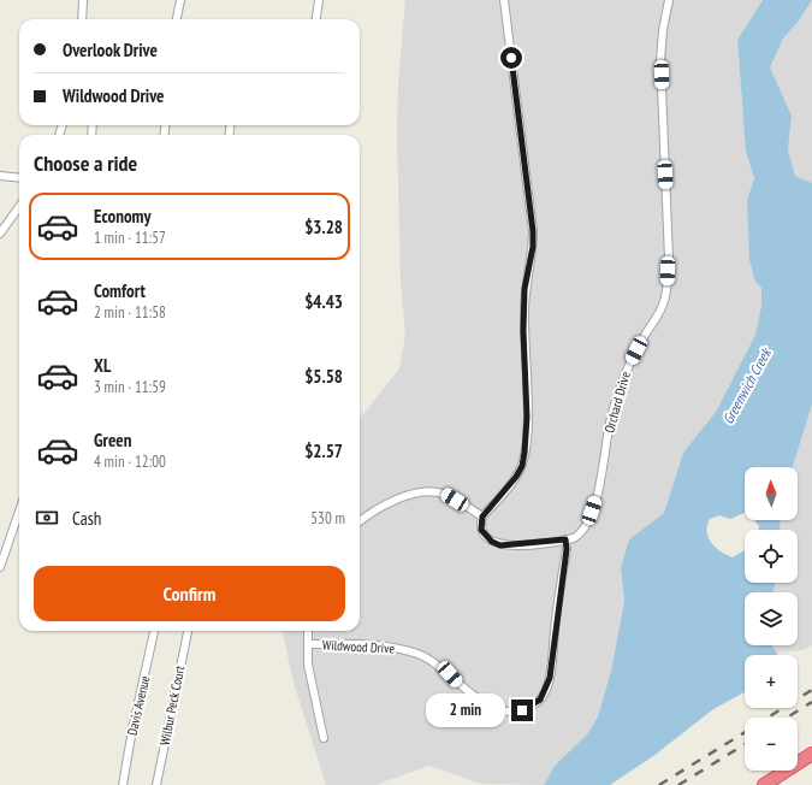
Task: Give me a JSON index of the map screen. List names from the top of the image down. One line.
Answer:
{"streets":{"street":["Orchard Drive","Wildwood Drive","Davis Avenue","Wilbur Peck Court"]},"crossings":[["Orchard Drive","Wildwood Drive"]],"water":["Greenwich Creek"],"north":"top","page":{"banner":["Overlook Drive","Wildwood Drive"],"heading":"Choose a ride","list":[{"name":"Economy","note":"1 min · 11:57","value":"$3.28"},{"name":"Comfort","note":"2 min · 11:58","value":"$4.43"},{"name":"XL","note":"3 min · 11:59","value":"$5.58"},{"name":"Green","note":"4 min · 12:00","value":"$2.57"}],"map_buttons":["+","−"],"pay":["Cash","530 m"],"buttons":"Confirm","bubble":"2 min"}}
